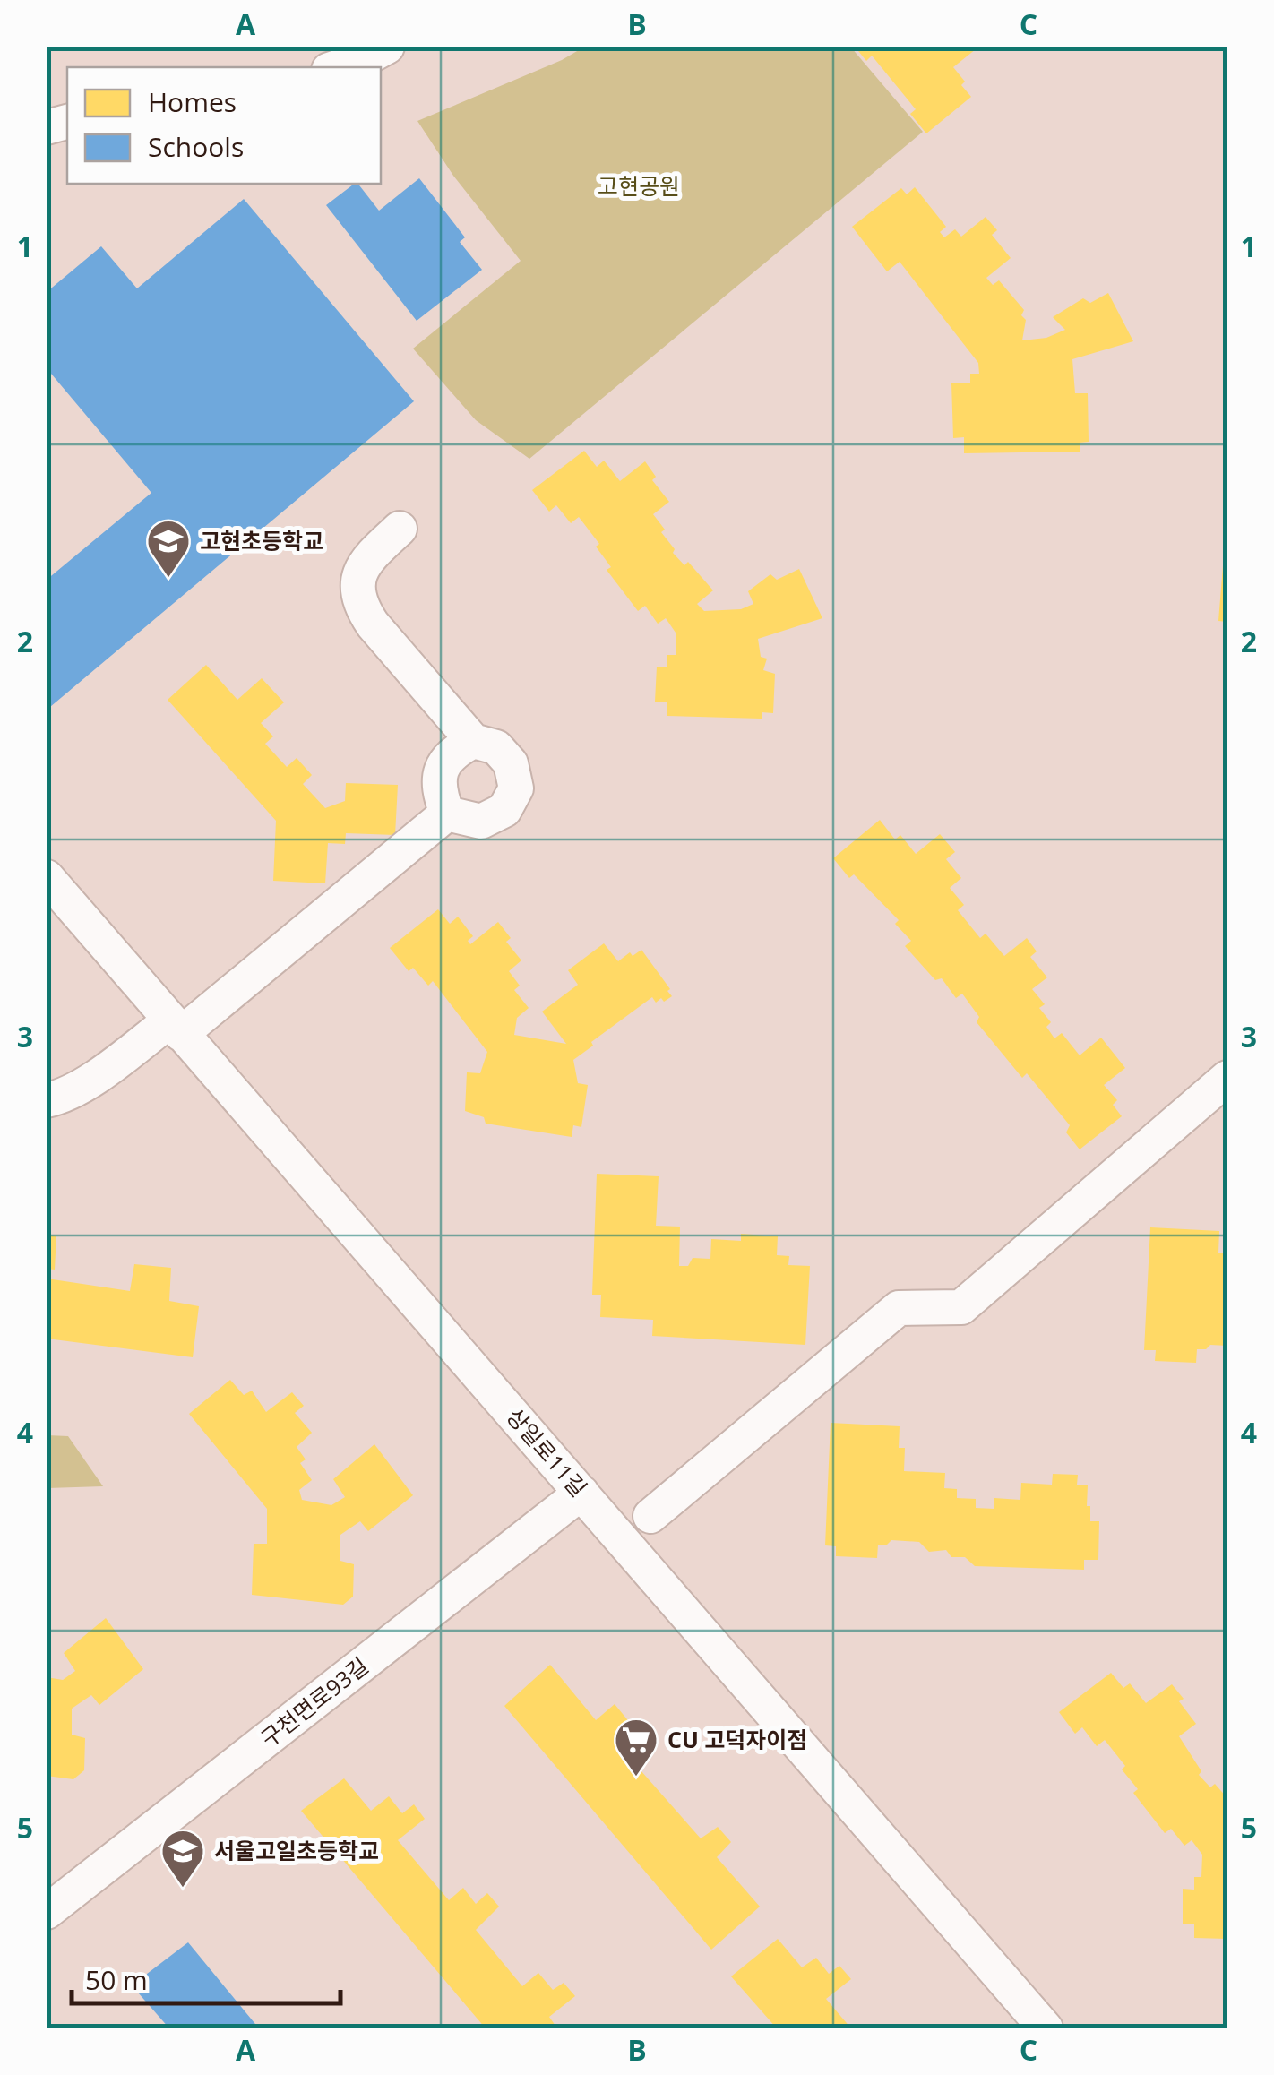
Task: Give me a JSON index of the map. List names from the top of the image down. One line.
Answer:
{"streets":{"street":["상일로11길","구천면로93길"]},"crossings":[["상일로11길","구천면로93길"]],"parks":["고현공원"],"places":{"school or university":["고현초등학교","서울고일초등학교"],"supermarket":["CU 고덕자이점"]},"legend":["Homes","Schools"],"scale_bar":"50 m","grid":{"columns":["A","B","C"],"rows":["1","2","3","4","5"]}}
